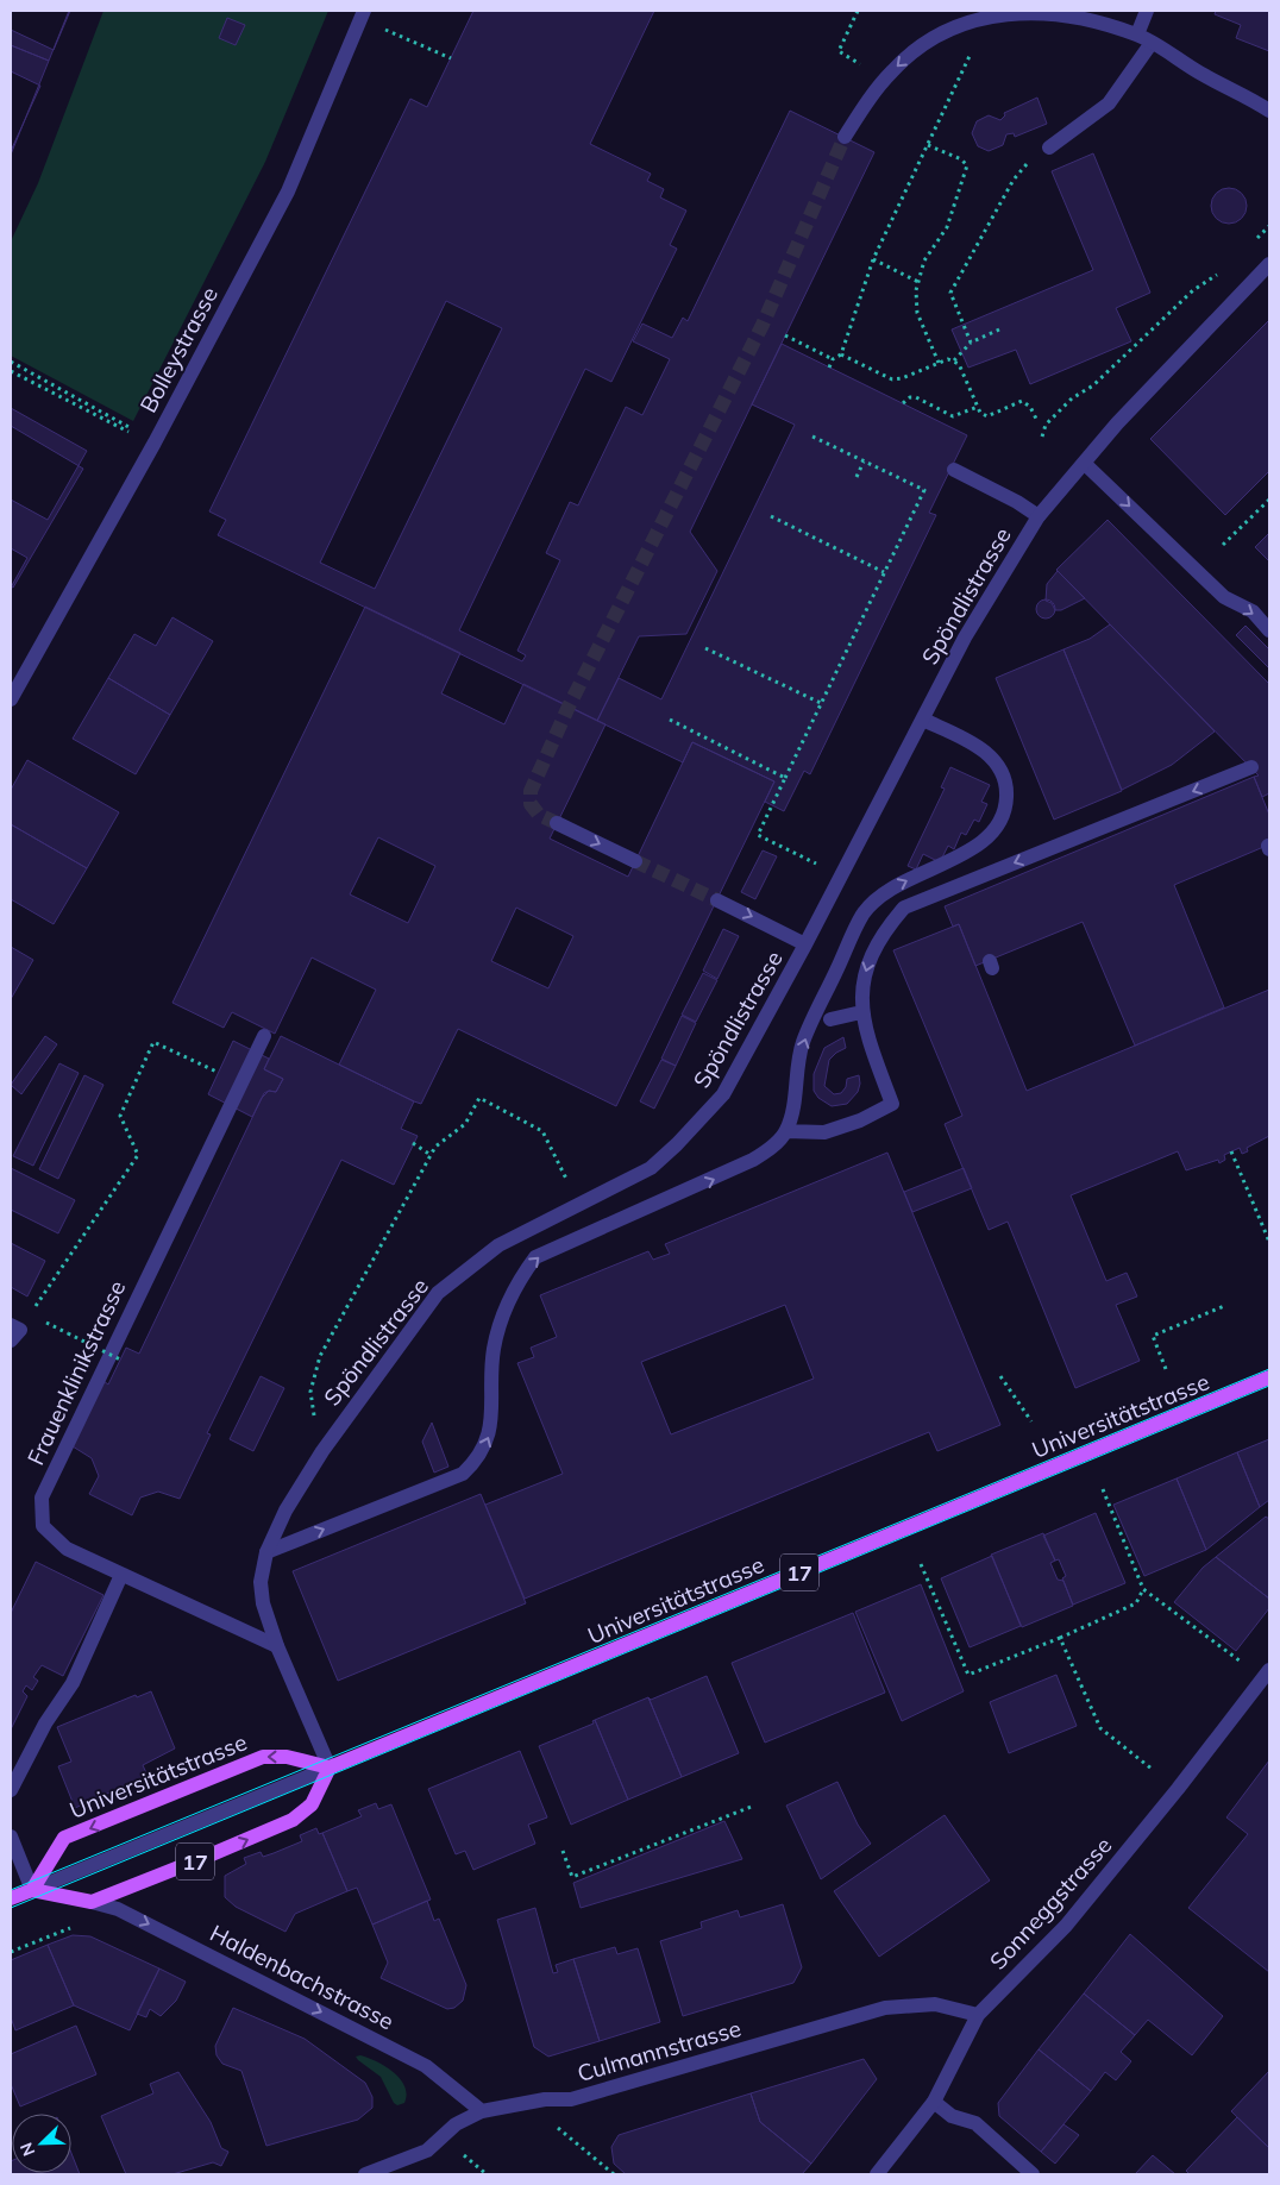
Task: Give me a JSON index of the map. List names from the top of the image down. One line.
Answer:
{"streets":{"main road":["Universitätstrasse","17"],"street":["Bolleystrasse","Spöndlistrasse","Frauenklinikstrasse","Sonneggstrasse","Haldenbachstrasse","Culmannstrasse"]},"crossings":[["Spöndlistrasse","Frauenklinikstrasse"],["Spöndlistrasse","Universitätstrasse"],["Spöndlistrasse","17"],["Universitätstrasse","17"],["17","Haldenbachstrasse"],["Sonneggstrasse","Culmannstrasse"],["Haldenbachstrasse","Culmannstrasse"]],"one_way":["Haldenbachstrasse"],"north":"bottom left"}
